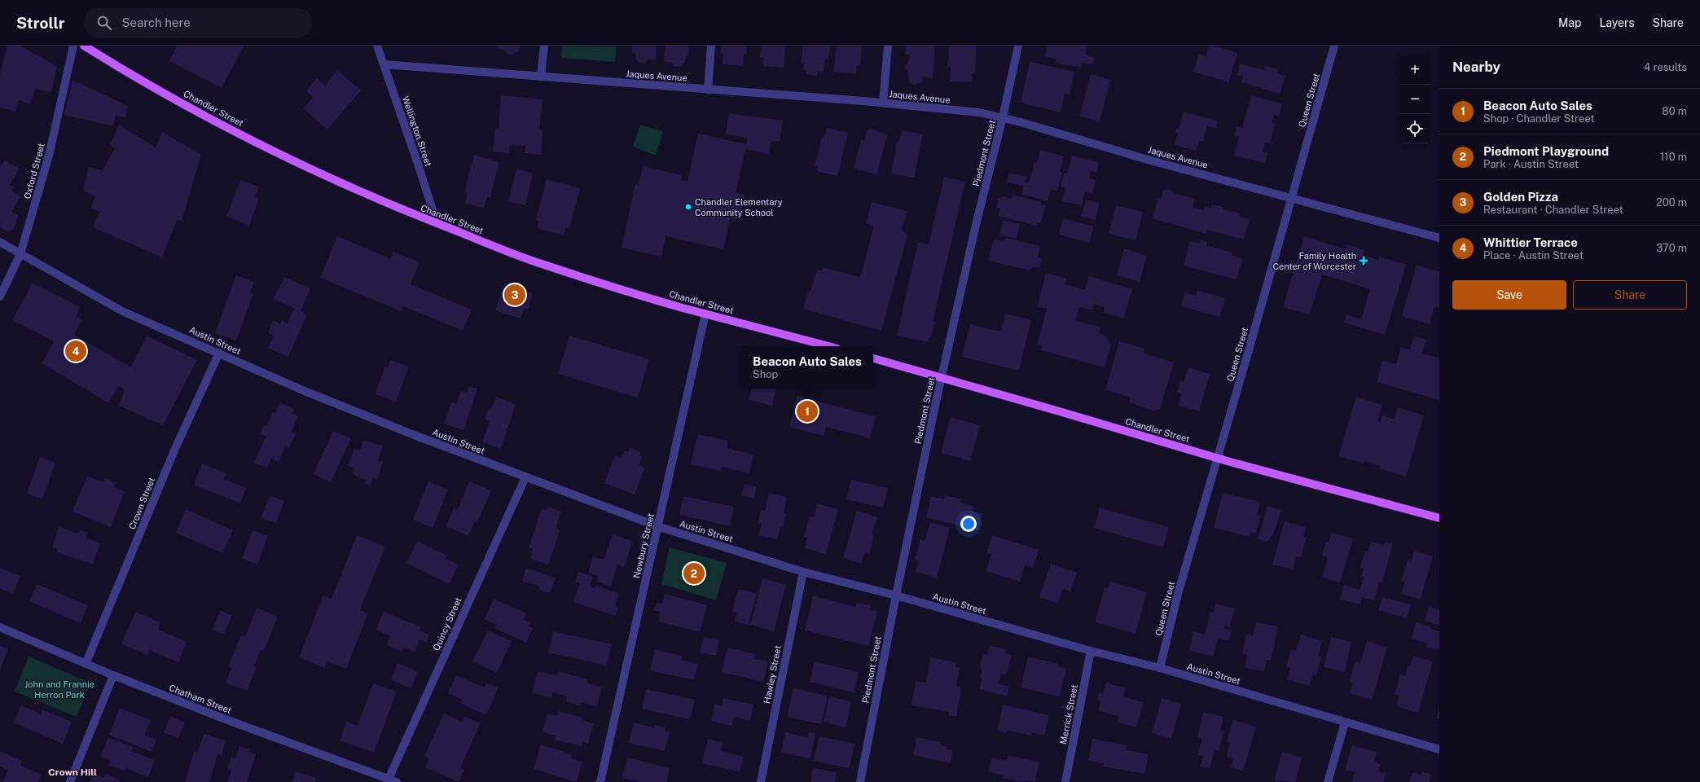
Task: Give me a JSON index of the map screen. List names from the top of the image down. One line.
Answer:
{"streets":{"main road":["Chandler Street"],"street":["Jaques Avenue","Queen Street","Wellington Street","Piedmont Street","Oxford Street","Austin Street","Crown Street","Newbury Street","Quincy Street","Hawley Street","Chatham Street","Merrick Street"]},"crossings":[["Jaques Avenue","Queen Street"],["Jaques Avenue","Wellington Street"],["Jaques Avenue","Piedmont Street"],["Queen Street","Chandler Street"],["Queen Street","Austin Street"],["Chandler Street","Wellington Street"],["Chandler Street","Piedmont Street"],["Chandler Street","Newbury Street"],["Piedmont Street","Austin Street"],["Oxford Street","Austin Street"],["Austin Street","Crown Street"],["Austin Street","Newbury Street"],["Austin Street","Quincy Street"],["Austin Street","Hawley Street"],["Austin Street","Merrick Street"],["Crown Street","Chatham Street"],["Quincy Street","Chatham Street"]],"districts":["Crown Hill"],"parks":["John and Frannie Herron Park"],"places":{"other":["Chandler Elementary Community School"],"health":["Family Health Center of Worcester"]},"page":{"header":"Strollr","search":"Search here","nav":["Map","Layers","Share"],"heading":["Nearby","4 results"],"map_buttons":["+","−"],"list":[{"mark":"1","name":"Beacon Auto Sales","note":"Shop · Chandler Street","value":"80 m"},{"mark":"2","name":"Piedmont Playground","note":"Park · Austin Street","value":"110 m"},{"mark":"3","name":"Golden Pizza","note":"Restaurant · Chandler Street","value":"200 m"},{"mark":"4","name":"Whittier Terrace","note":"Place · Austin Street","value":"370 m"}],"buttons":["Save","Share"],"pins":["3","4","1","2"],"popup":["Beacon Auto Sales","Shop"]}}
